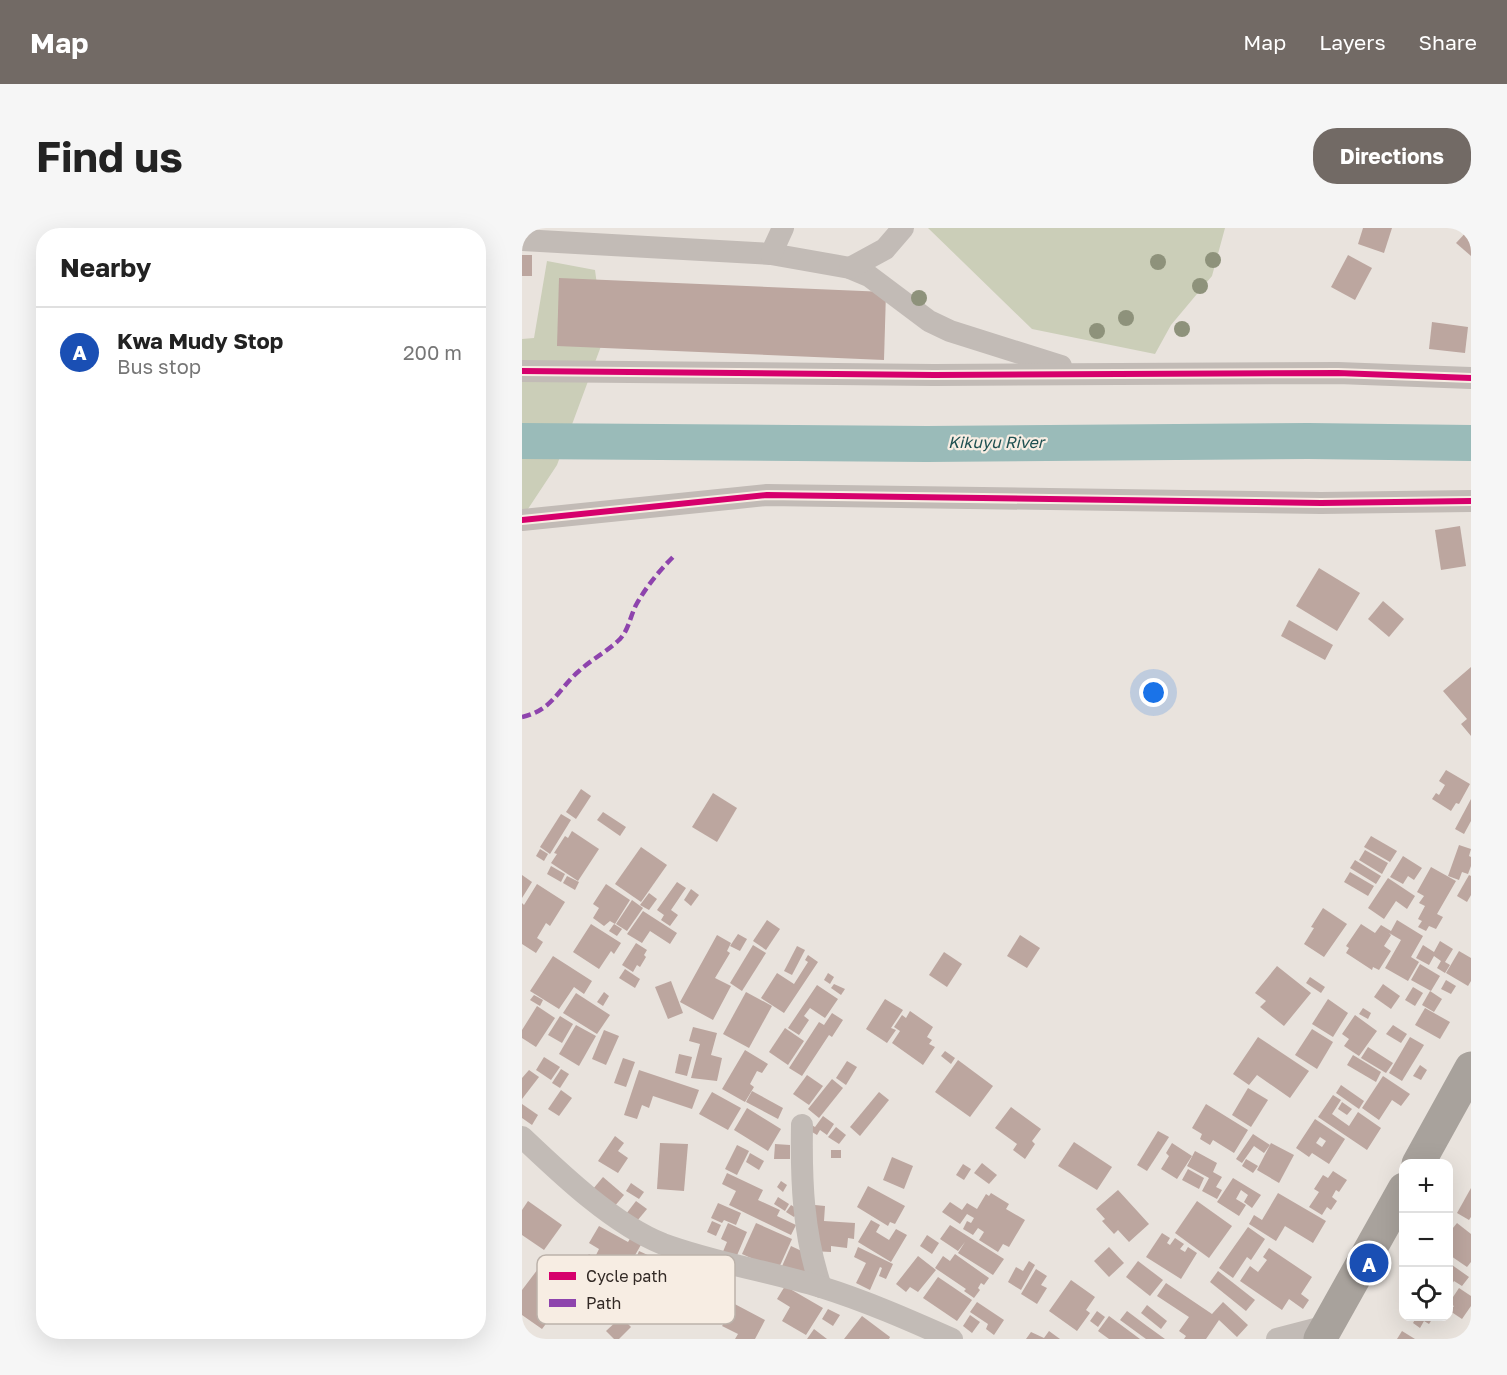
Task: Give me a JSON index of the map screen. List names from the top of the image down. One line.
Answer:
{"water":["Kikuyu River"],"legend":["Cycle path","Path"],"page":{"header":"Map","nav":["Map","Layers","Share"],"buttons":"Directions","title":"Find us","heading":"Nearby","list":[{"mark":"A","name":"Kwa Mudy Stop","note":"Bus stop","value":"200 m"}],"map_buttons":["+","−"],"pins":"A"}}
